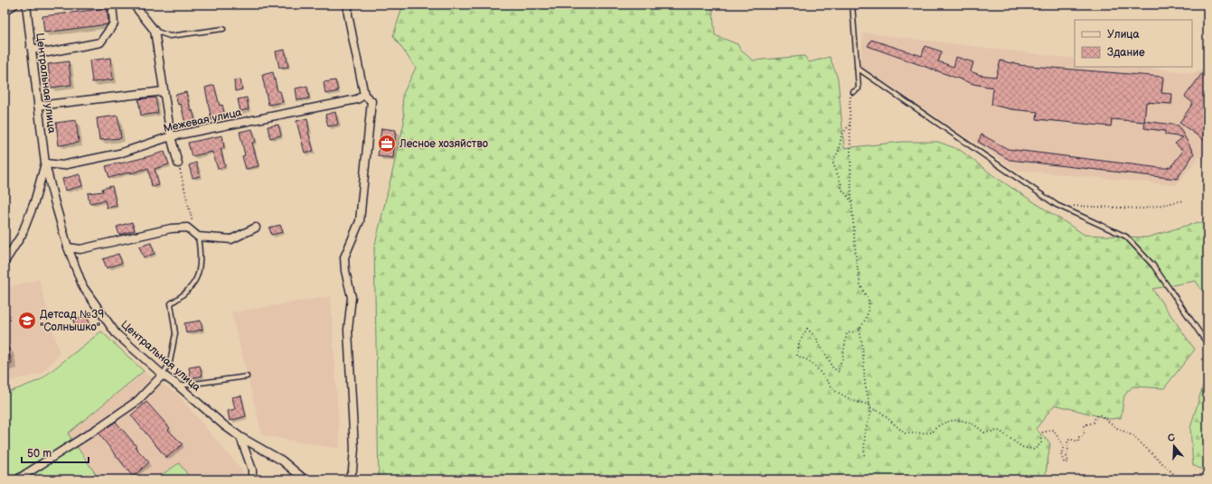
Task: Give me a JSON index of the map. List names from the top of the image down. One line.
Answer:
{"streets":{"street":["Центральная улица","Межевая улица"]},"crossings":[["Центральная улица","Межевая улица"]],"places":{"office":["Лесное хозяйство"],"school or university":["Детсад №39 \"Солнышко\""]},"legend":["Улица","Здание"],"scale_bar":"50 m","north":"top"}
